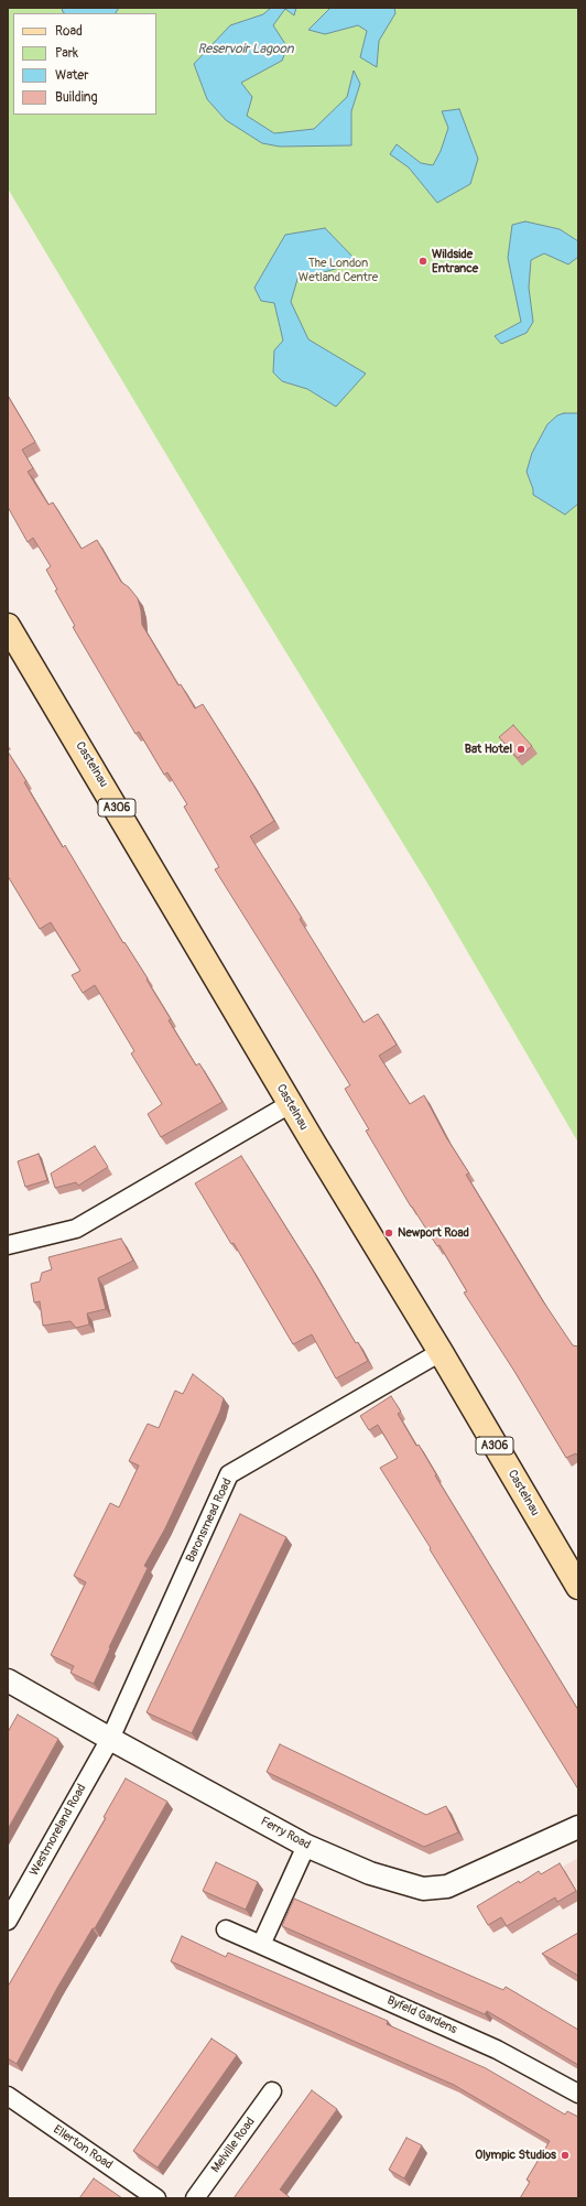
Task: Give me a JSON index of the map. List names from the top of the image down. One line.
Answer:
{"streets":{"main road":["Castelnau","A306"],"street":["Baronsmead Road","Westmoreland Road","Ferry Road","Byfeld Gardens","Melville Road","Ellerton Road"]},"crossings":[["Castelnau","Baronsmead Road"],["Baronsmead Road","Westmoreland Road"],["Baronsmead Road","Ferry Road"],["Westmoreland Road","Ferry Road"]],"water":["Reservoir Lagoon"],"parks":["The London Wetland Centre"],"places":["Wildside Entrance","Bat Hotel","Newport Road","Olympic Studios"],"legend":["Road","Park","Water","Building"]}
